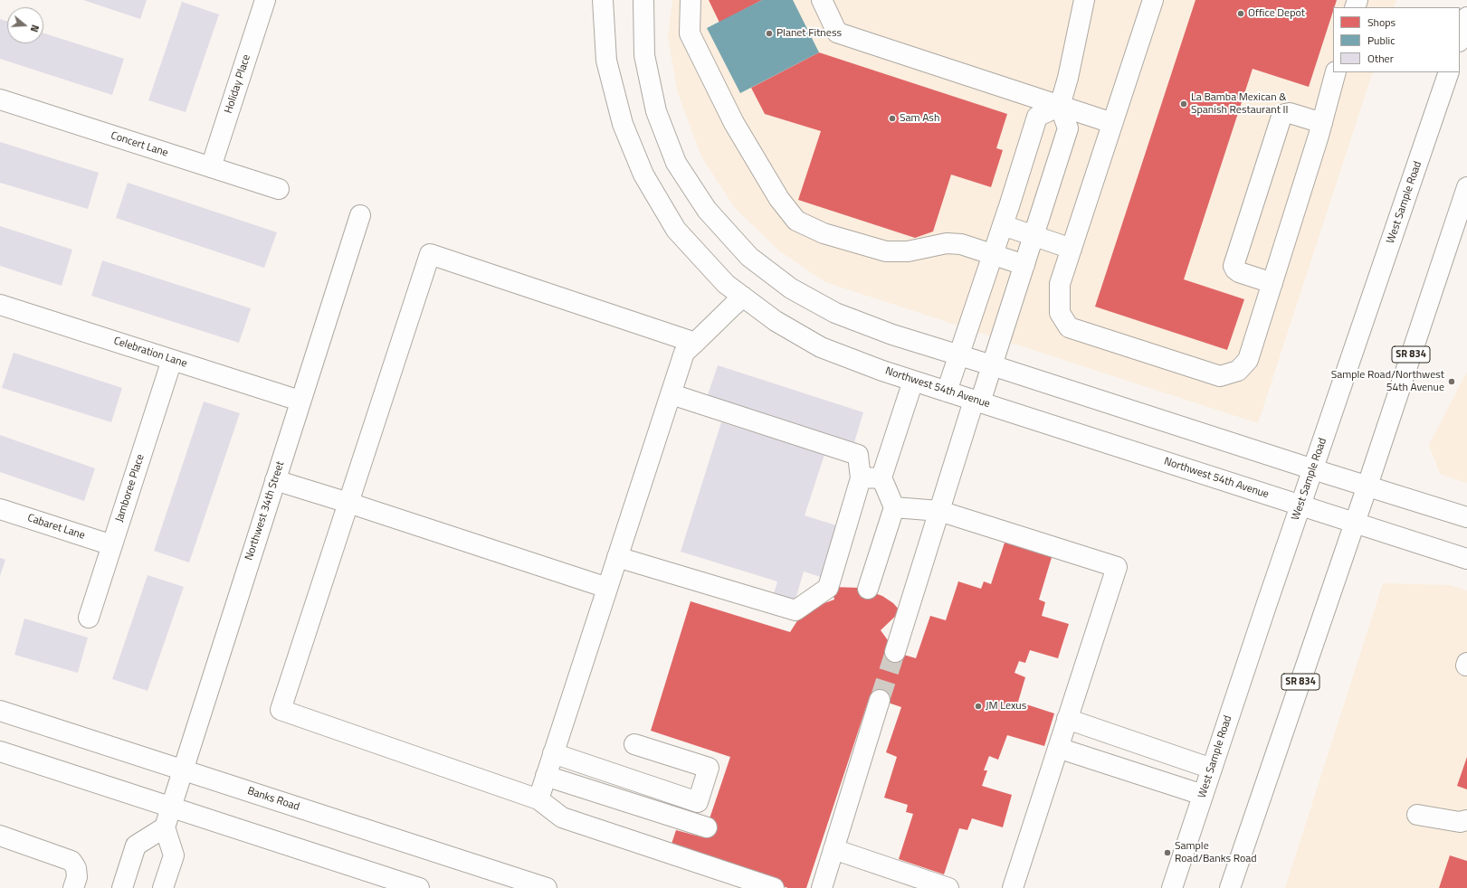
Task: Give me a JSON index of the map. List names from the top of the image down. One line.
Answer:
{"streets":{"street":["Holiday Place","Concert Lane","West Sample Road","Celebration Lane","SR 834","Northwest 54th Avenue","Jamboree Place","Northwest 34th Street","Cabaret Lane","Banks Road"]},"crossings":[["Holiday Place","Concert Lane"],["West Sample Road","Northwest 54th Avenue"],["Celebration Lane","Jamboree Place"],["Celebration Lane","Northwest 34th Street"],["SR 834","Northwest 54th Avenue"],["Jamboree Place","Cabaret Lane"],["Northwest 34th Street","Banks Road"]],"places":["Office Depot","Planet Fitness","La Bamba Mexican & Spanish Restaurant II","Sam Ash","Sample Road/Northwest 54th Avenue","JM Lexus","Sample Road/Banks Road"],"legend":["Shops","Public","Other"],"north":"right"}
